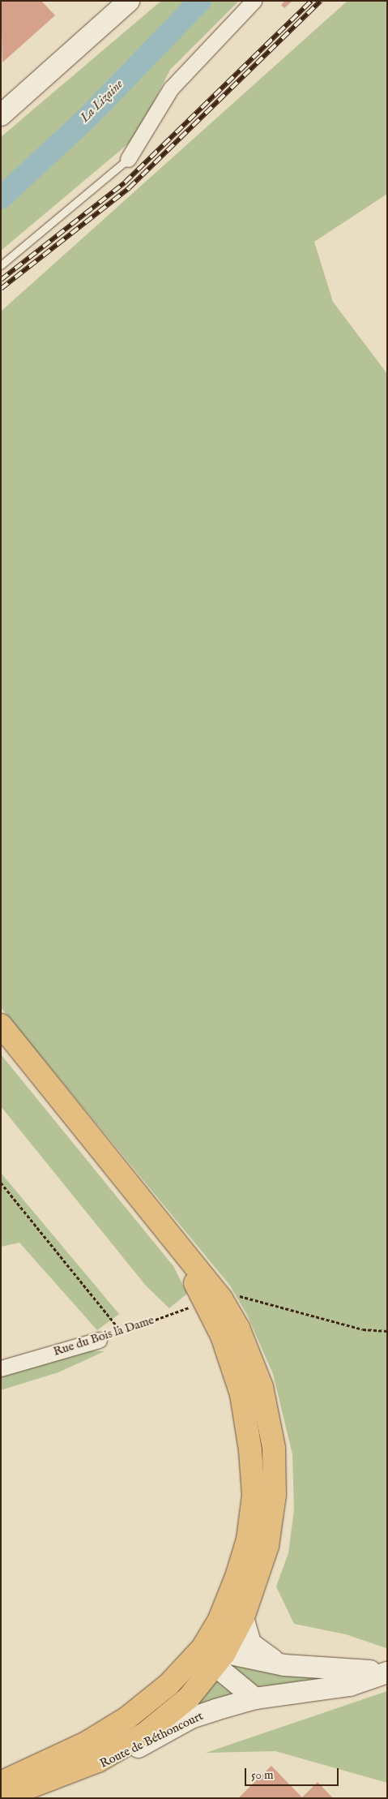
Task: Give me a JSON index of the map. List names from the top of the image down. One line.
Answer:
{"streets":{"main road":["Route de Béthoncourt"],"street":["Rue du Bois la Dame"]},"water":["La Lizaine"],"scale_bar":"50 m"}
